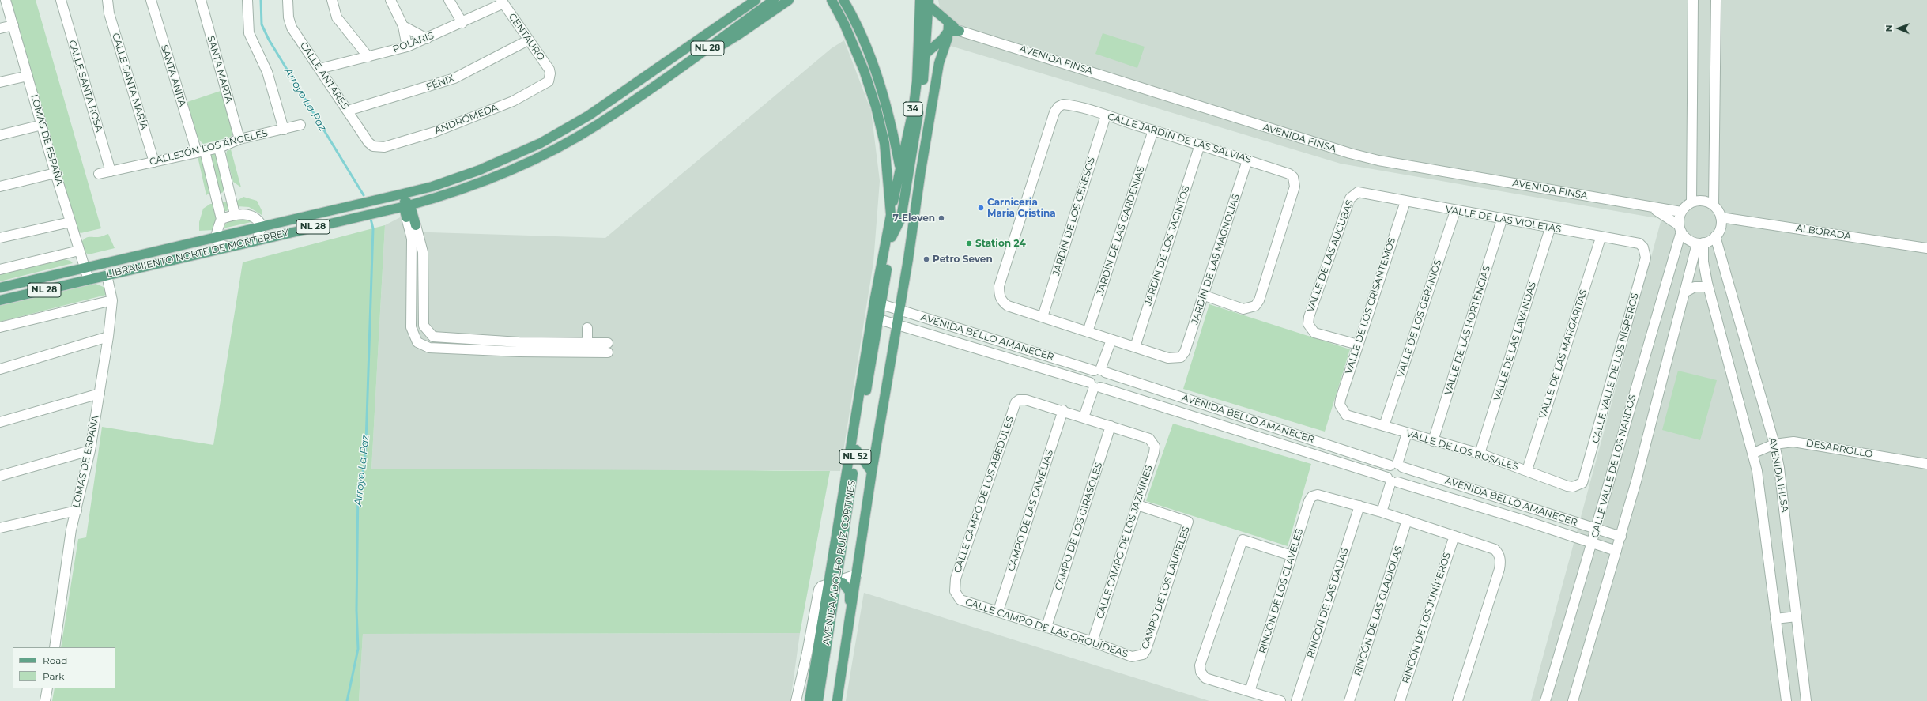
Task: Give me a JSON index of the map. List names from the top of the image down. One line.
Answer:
{"streets":{"main road":["NL 28","34","LIBRAMIENTO NORTE DE MONTERREY","NL 52","AVENIDA ADOLFO RUÍZ CORTINES"],"street":["CENTAURO","POLARIS","AVENIDA FINSA","SANTA MARTA","SANTA ANITA","CALLE ANTARES","CALLE SANTA MARÍA","FÉNIX","CALLE SANTA ROSA","ANDRÓMEDA","CALLE JARDÍN DE LAS SALVIAS","LOMAS DE ESPAÑA","CALLEJÓN LOS ÁNGELES","JARDÍN DE LOS CERESOS","VALLE DE LAS VIOLETAS","JARDÍN DE LAS GARDENIAS","ALBORADA","JARDÍN DE LOS JACINTOS","VALLE DE LAS AUCUBAS","JARDÍN DE LAS MAGNOLIAS","VALLE DE LOS CRISANTEMOS","VALLE DE LOS GERANIOS","VALLE DE LAS HORTENCIAS","AVENIDA BELLO AMANECER","VALLE DE LAS LAVANDAS","VALLE DE LAS MARGARITAS","CALLE VALLE DE LOS NÍSPEROS","DESARROLLO","VALLE DE LOS ROSALES","CALLE VALLE DE LOS NARDOS","AVENIDA IHLSA","CALLE CAMPO DE LOS ABEDULES","CAMPO DE LAS CAMELIAS","CAMPO DE LOS GIRASOLES","CALLE CAMPO DE LOS JAZMINES","CAMPO DE LOS LAURELES","RINCÓN DE LOS CLAVELES","RINCÓN DE LAS DALIAS","RINCÓN DE LAS GLADIOLAS","RINCÓN DE LOS JUNÍPEROS","CALLE CAMPO DE LAS ORQUÍDEAS"]},"crossings":[["CENTAURO","POLARIS"],["CENTAURO","FÉNIX"],["CENTAURO","ANDRÓMEDA"],["POLARIS","CALLE ANTARES"],["AVENIDA FINSA","ALBORADA"],["AVENIDA FINSA","CALLE VALLE DE LOS NARDOS"],["AVENIDA FINSA","AVENIDA IHLSA"],["SANTA MARTA","CALLEJÓN LOS ÁNGELES"],["SANTA ANITA","CALLEJÓN LOS ÁNGELES"],["CALLE ANTARES","FÉNIX"],["CALLE ANTARES","ANDRÓMEDA"],["CALLE SANTA MARÍA","CALLEJÓN LOS ÁNGELES"],["CALLE SANTA ROSA","CALLEJÓN LOS ÁNGELES"],["CALLE JARDÍN DE LAS SALVIAS","JARDÍN DE LOS CERESOS"],["CALLE JARDÍN DE LAS SALVIAS","JARDÍN DE LAS GARDENIAS"],["CALLE JARDÍN DE LAS SALVIAS","JARDÍN DE LOS JACINTOS"],["CALLE JARDÍN DE LAS SALVIAS","JARDÍN DE LAS MAGNOLIAS"],["LOMAS DE ESPAÑA","LIBRAMIENTO NORTE DE MONTERREY"],["VALLE DE LAS VIOLETAS","VALLE DE LAS AUCUBAS"],["VALLE DE LAS VIOLETAS","VALLE DE LOS CRISANTEMOS"],["VALLE DE LAS VIOLETAS","VALLE DE LOS GERANIOS"],["VALLE DE LAS VIOLETAS","VALLE DE LAS HORTENCIAS"],["VALLE DE LAS VIOLETAS","VALLE DE LAS LAVANDAS"],["VALLE DE LAS VIOLETAS","VALLE DE LAS MARGARITAS"],["VALLE DE LAS VIOLETAS","CALLE VALLE DE LOS NÍSPEROS"],["ALBORADA","CALLE VALLE DE LOS NARDOS"],["ALBORADA","AVENIDA IHLSA"],["JARDÍN DE LOS JACINTOS","JARDÍN DE LAS MAGNOLIAS"],["VALLE DE LAS AUCUBAS","VALLE DE LOS CRISANTEMOS"],["VALLE DE LOS CRISANTEMOS","VALLE DE LOS ROSALES"],["VALLE DE LOS GERANIOS","VALLE DE LOS ROSALES"],["VALLE DE LAS HORTENCIAS","VALLE DE LOS ROSALES"],["AVENIDA BELLO AMANECER","CALLE VALLE DE LOS NARDOS"],["AVENIDA BELLO AMANECER","AVENIDA ADOLFO RUÍZ CORTINES"],["VALLE DE LAS LAVANDAS","VALLE DE LOS ROSALES"],["VALLE DE LAS MARGARITAS","VALLE DE LOS ROSALES"],["CALLE VALLE DE LOS NÍSPEROS","VALLE DE LOS ROSALES"],["DESARROLLO","AVENIDA IHLSA"],["NL 52","AVENIDA ADOLFO RUÍZ CORTINES"],["CALLE VALLE DE LOS NARDOS","AVENIDA IHLSA"],["CALLE CAMPO DE LOS ABEDULES","CAMPO DE LAS CAMELIAS"],["CALLE CAMPO DE LOS ABEDULES","CALLE CAMPO DE LAS ORQUÍDEAS"],["CAMPO DE LAS CAMELIAS","CALLE CAMPO DE LAS ORQUÍDEAS"],["CAMPO DE LOS GIRASOLES","CALLE CAMPO DE LOS JAZMINES"],["CAMPO DE LOS GIRASOLES","CALLE CAMPO DE LAS ORQUÍDEAS"],["CALLE CAMPO DE LOS JAZMINES","CAMPO DE LOS LAURELES"],["CALLE CAMPO DE LOS JAZMINES","CALLE CAMPO DE LAS ORQUÍDEAS"],["CAMPO DE LOS LAURELES","CALLE CAMPO DE LAS ORQUÍDEAS"],["RINCÓN DE LOS CLAVELES","RINCÓN DE LAS DALIAS"]],"water":["Arroyo La Paz"],"places":["Carniceria Maria Cristina","7-Eleven","Station 24","Petro Seven"],"legend":["Road","Park"],"north":"left"}
